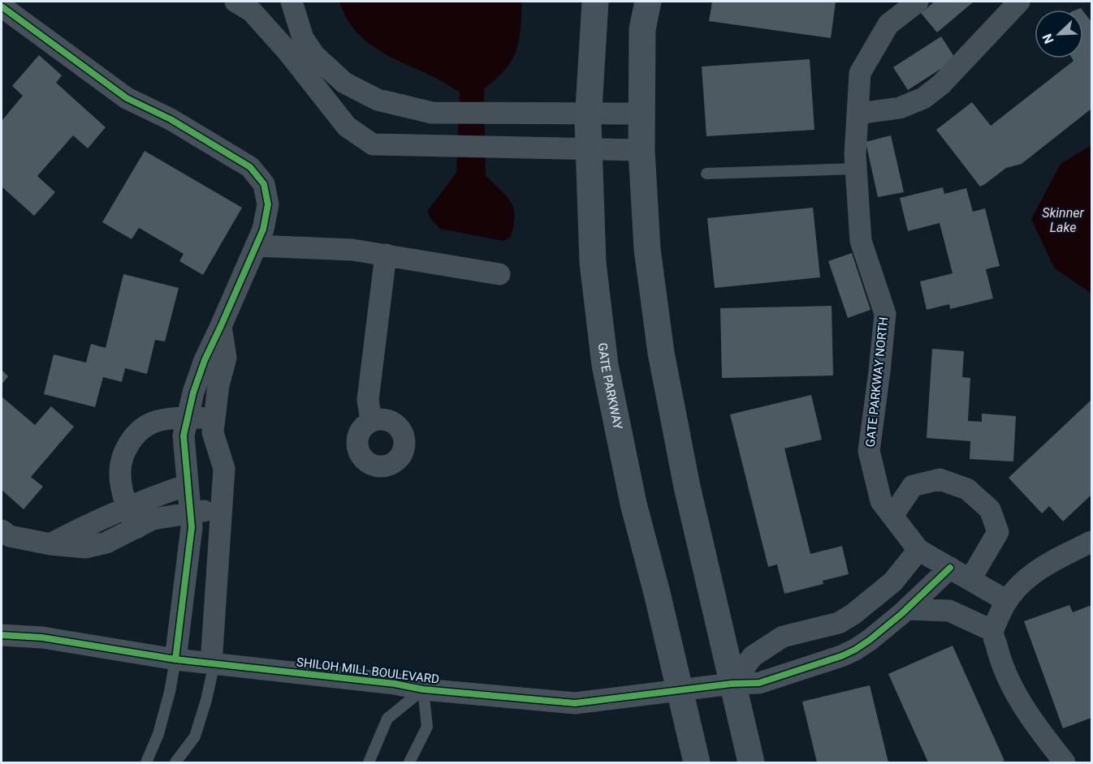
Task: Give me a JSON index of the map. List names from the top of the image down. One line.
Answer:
{"streets":{"main road":["GATE PARKWAY"],"street":["GATE PARKWAY NORTH","SHILOH MILL BOULEVARD"]},"crossings":[["GATE PARKWAY NORTH","SHILOH MILL BOULEVARD"],["GATE PARKWAY","SHILOH MILL BOULEVARD"]],"water":["Skinner Lake"],"north":"bottom left"}
